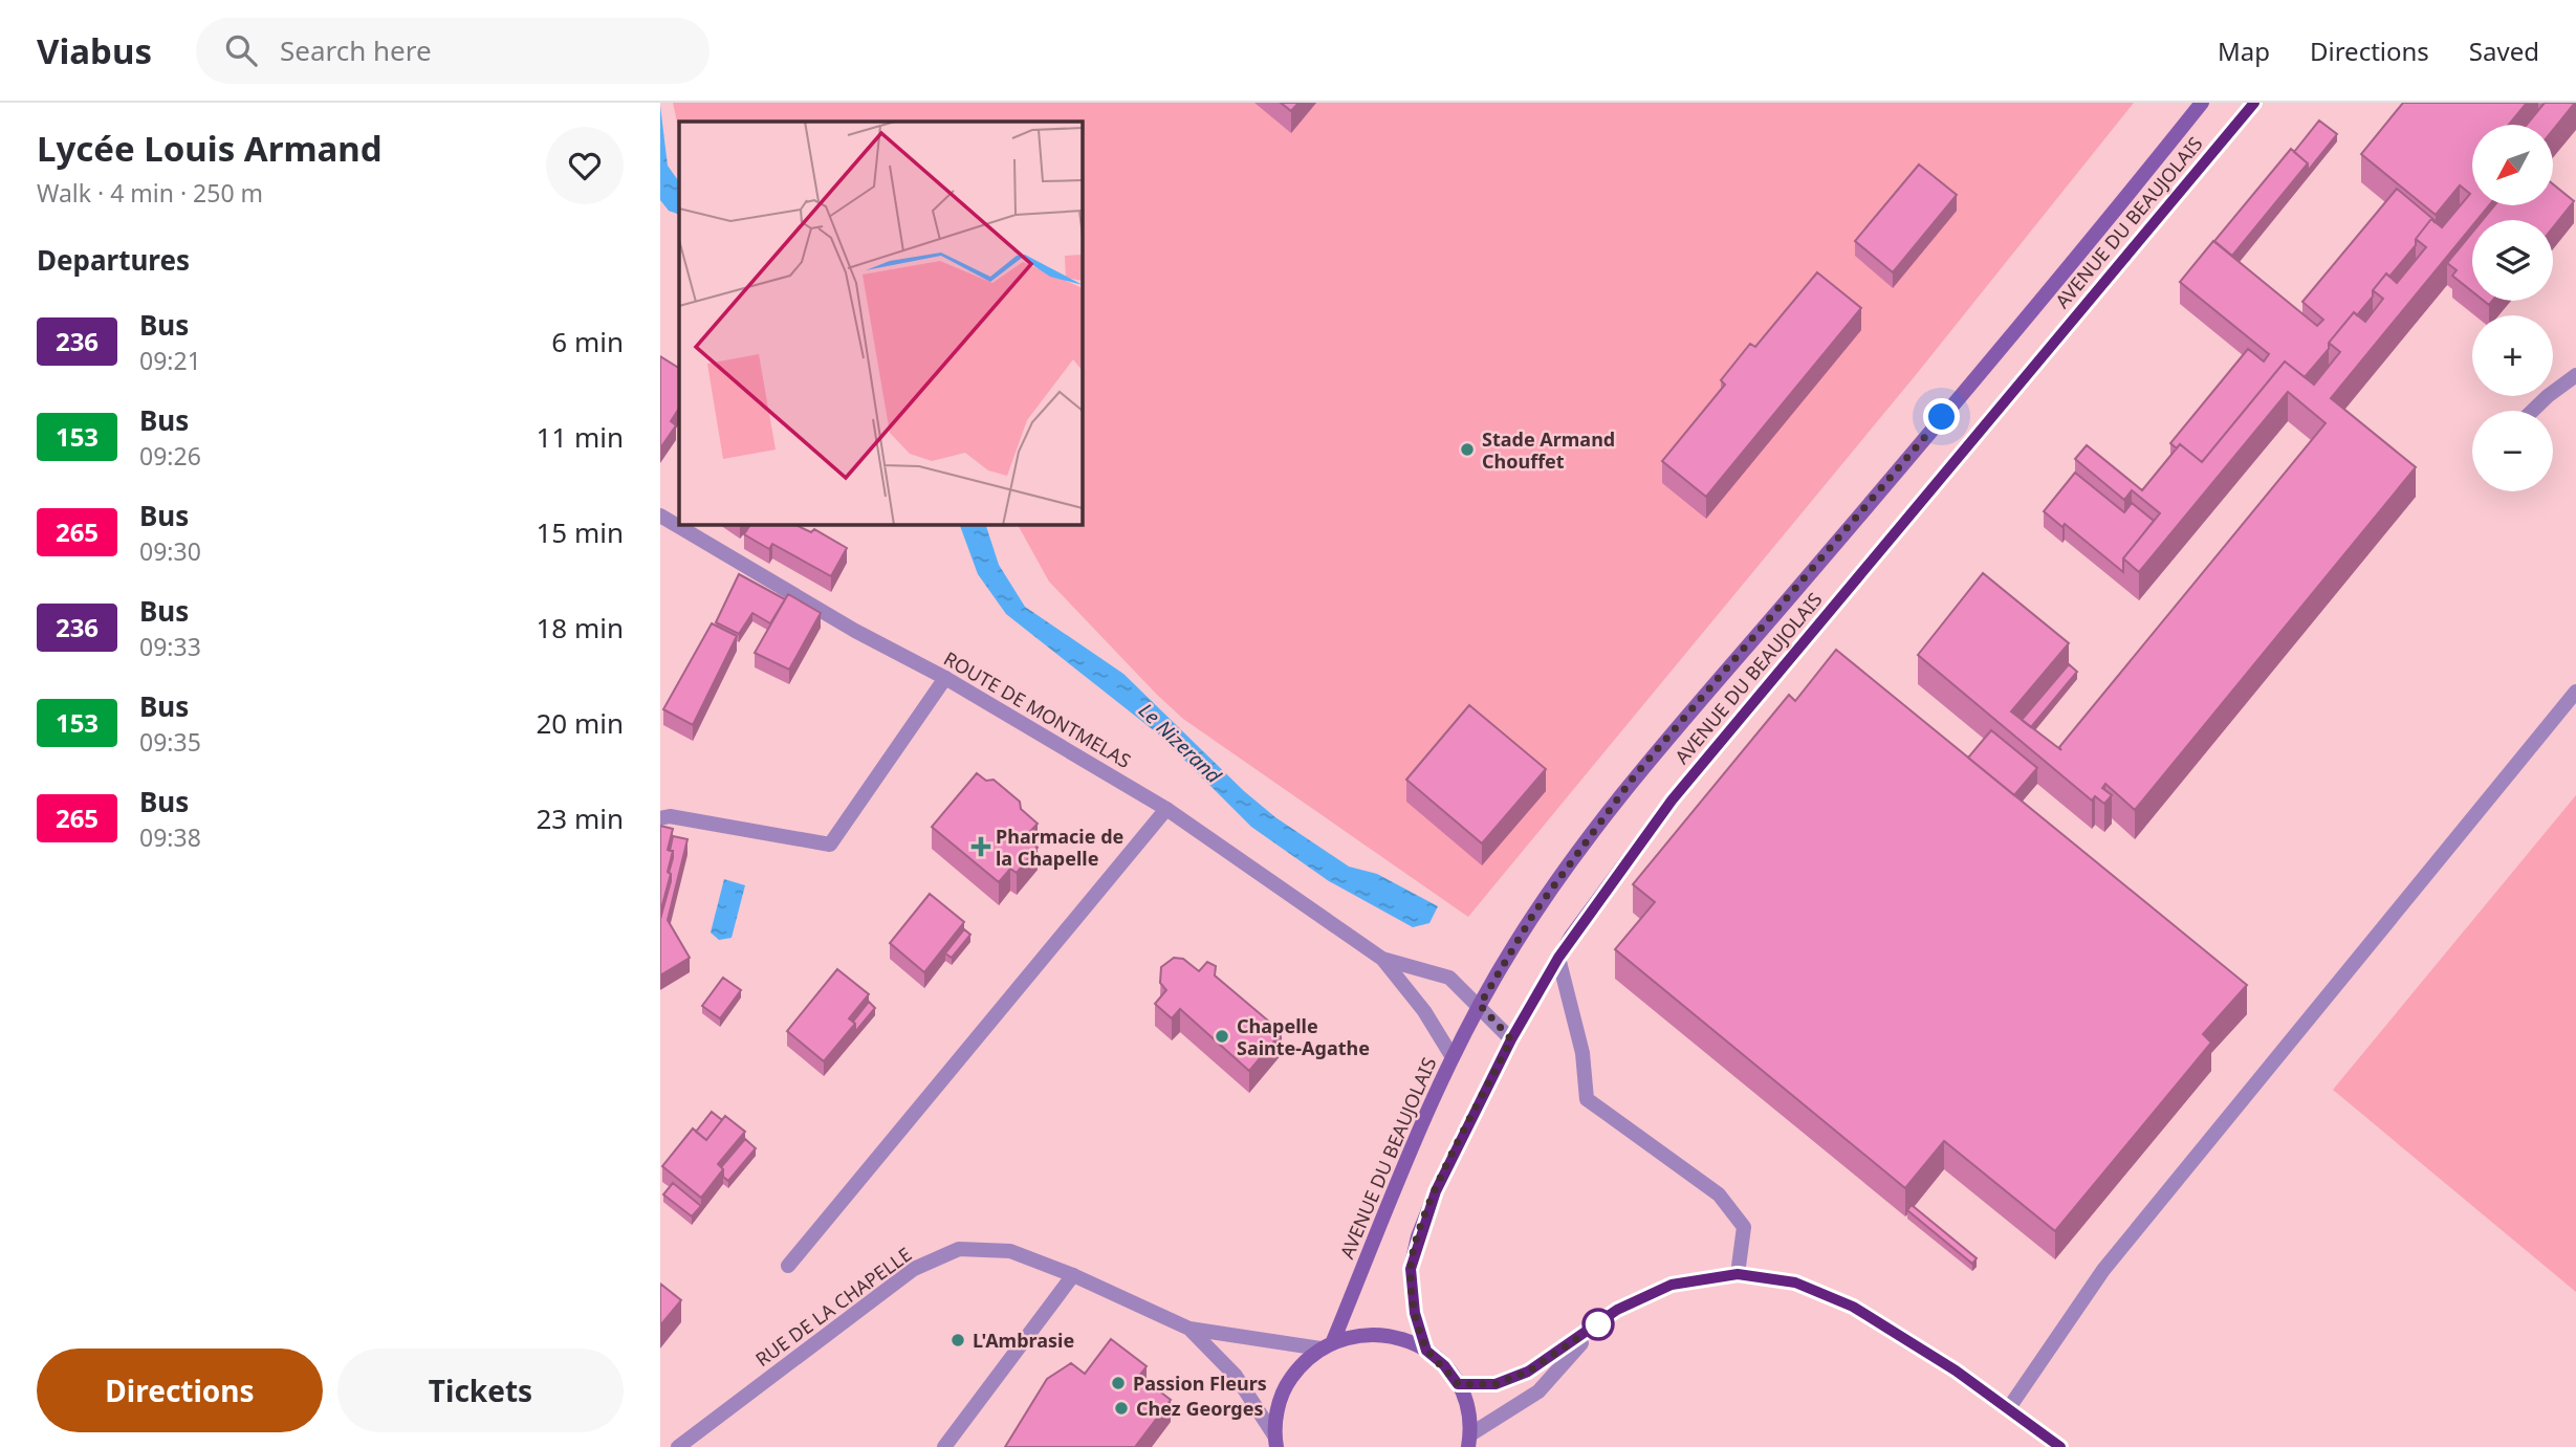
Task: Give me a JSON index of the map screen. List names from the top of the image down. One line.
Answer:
{"streets":{"main road":["AVENUE DU BEAUJOLAIS"],"street":["ROUTE DE MONTMELAS","RUE DE LA CHAPELLE"]},"crossings":[["AVENUE DU BEAUJOLAIS","ROUTE DE MONTMELAS"],["AVENUE DU BEAUJOLAIS","RUE DE LA CHAPELLE"]],"water":["Le Nizerand"],"places":{"other":["Stade Armand Chouffet","Chapelle Sainte-Agathe","L'Ambrasie","Passion Fleurs","Chez Georges"],"health":["Pharmacie de la Chapelle"]},"lines":["bus line 236"],"north":"bottom left","page":{"header":"Viabus","search":"Search here","nav":["Map","Directions","Saved"],"heading":[["Lycée Louis Armand","Walk · 4 min · 250 m"],"Departures"],"map_buttons":["+","−"],"list":[{"mark":"236","name":"Bus","note":"09:21","value":"6 min"},{"mark":"153","name":"Bus","note":"09:26","value":"11 min"},{"mark":"265","name":"Bus","note":"09:30","value":"15 min"},{"mark":"236","name":"Bus","note":"09:33","value":"18 min"},{"mark":"153","name":"Bus","note":"09:35","value":"20 min"},{"mark":"265","name":"Bus","note":"09:38","value":"23 min"}],"buttons":["Directions","Tickets"]}}
